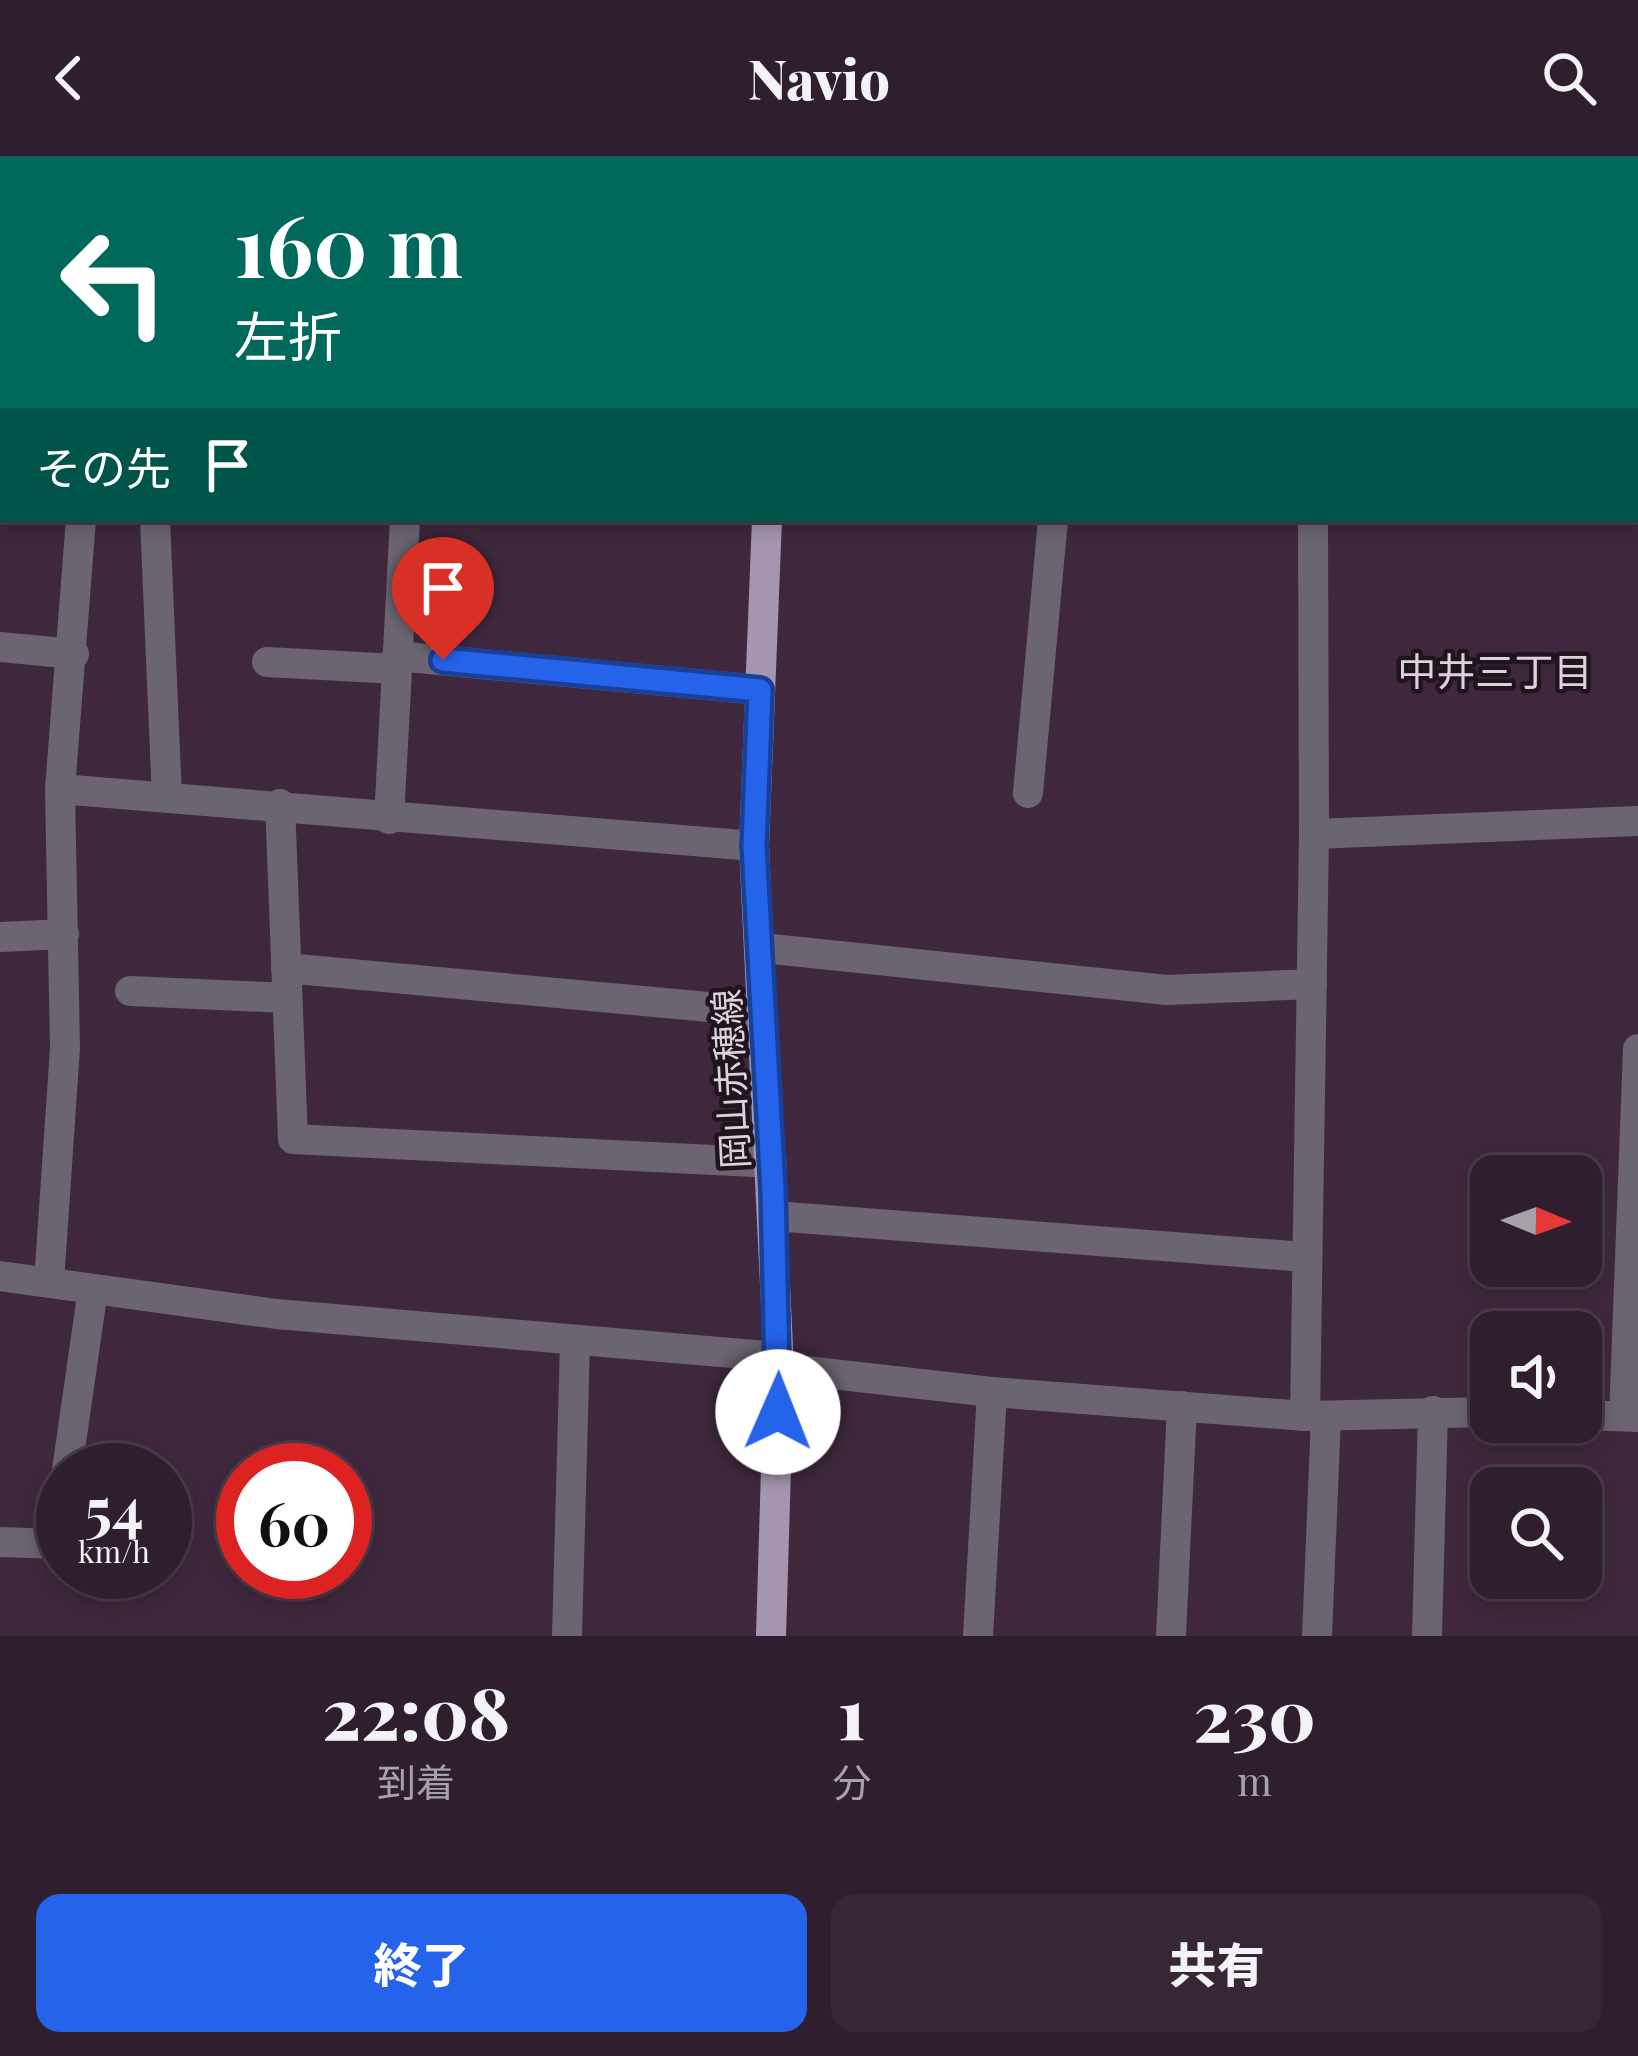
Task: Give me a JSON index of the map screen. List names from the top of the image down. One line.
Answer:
{"streets":{"main road":["岡山赤穂線"]},"districts":["中井三丁目"],"north":"right","page":{"header":"Navio","turn":["160 m","左折"],"then":"その先","speed":"54 km/h","limit":"60","eta":["22:08","到着","1","分","230","m"],"buttons":["終了","共有"]}}
